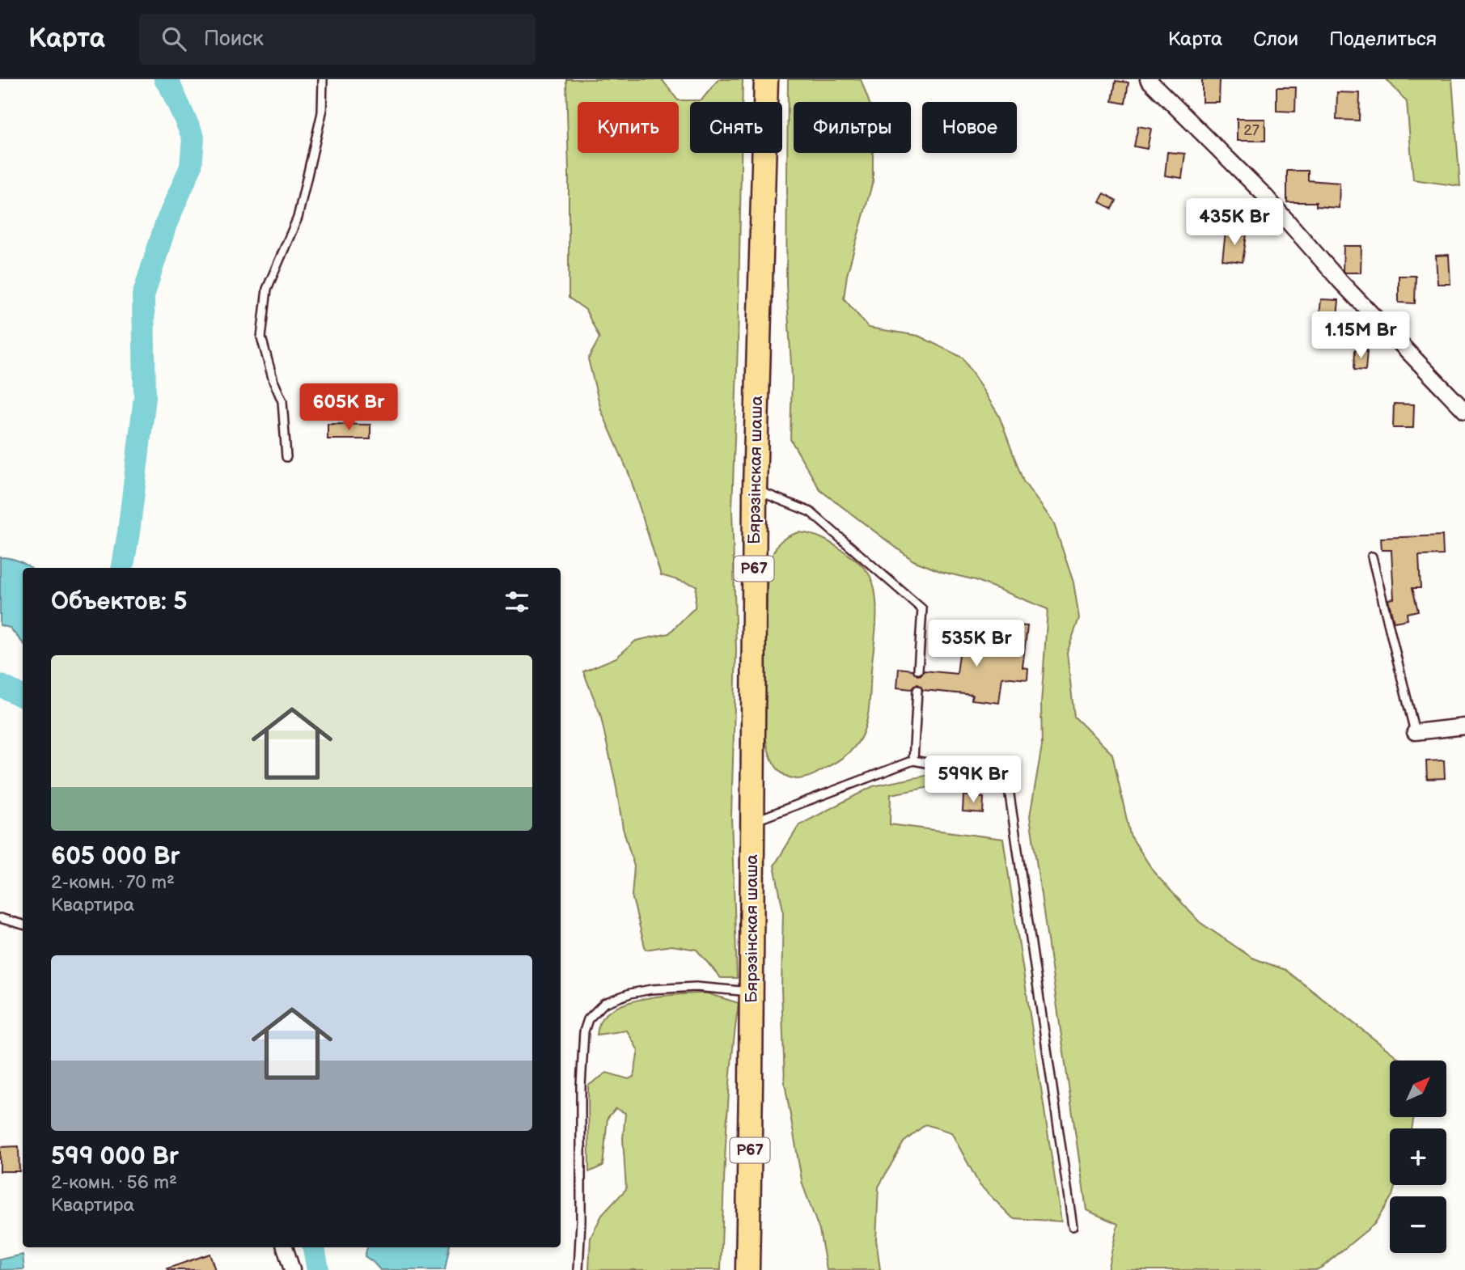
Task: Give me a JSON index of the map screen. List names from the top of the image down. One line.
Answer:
{"streets":{"main road":["Бярэзінская шаша","Р67"]},"house_numbers":["27"],"north":"top right","page":{"header":"Карта","search":"Поиск","nav":["Карта","Слои","Поделиться"],"chip":["Купить","Снять","Фильтры","Новое"],"price":["435K Br","1.15M Br","605K Br","535K Br","599K Br"],"heading":"Объектов: 5","list":[{"name":"605 000 Br","note":"2-комн. · 70 m² · Квартира"},{"name":"599 000 Br","note":"2-комн. · 56 m² · Квартира"}],"map_buttons":["+","−"]}}
